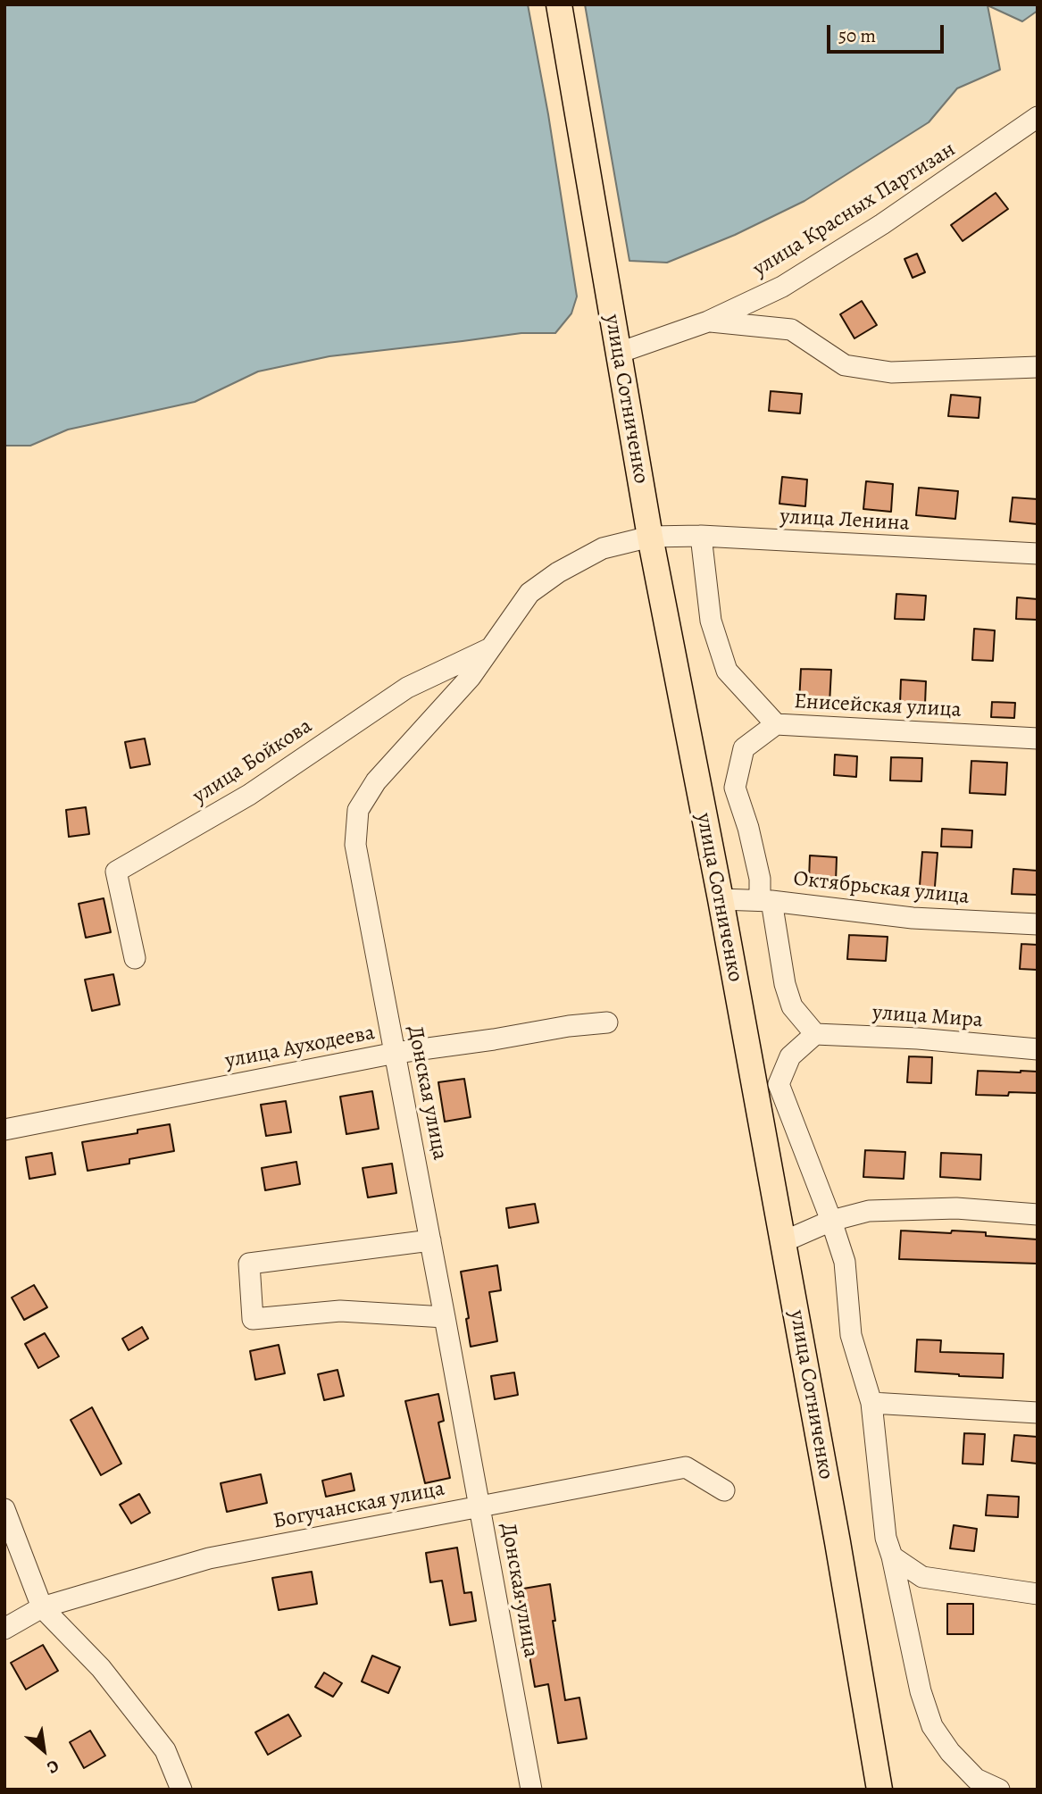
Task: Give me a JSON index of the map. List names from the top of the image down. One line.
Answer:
{"streets":{"main road":["улица Сотниченко"],"street":["улица Красных Партизан","улица Ленина","Енисейская улица","улица Бойкова","Октябрьская улица","улица Мира","улица Ауходеева","Донская улица","Богучанская улица"]},"crossings":[["улица Красных Партизан","улица Сотниченко"],["улица Сотниченко","улица Ленина"],["улица Сотниченко","Октябрьская улица"],["улица Сотниченко","Донская улица"],["улица Ленина","Енисейская улица"],["улица Ленина","Донская улица"],["улица Бойкова","Донская улица"],["улица Ауходеева","Донская улица"],["Донская улица","Богучанская улица"]],"scale_bar":"50 m","north":"bottom right"}
